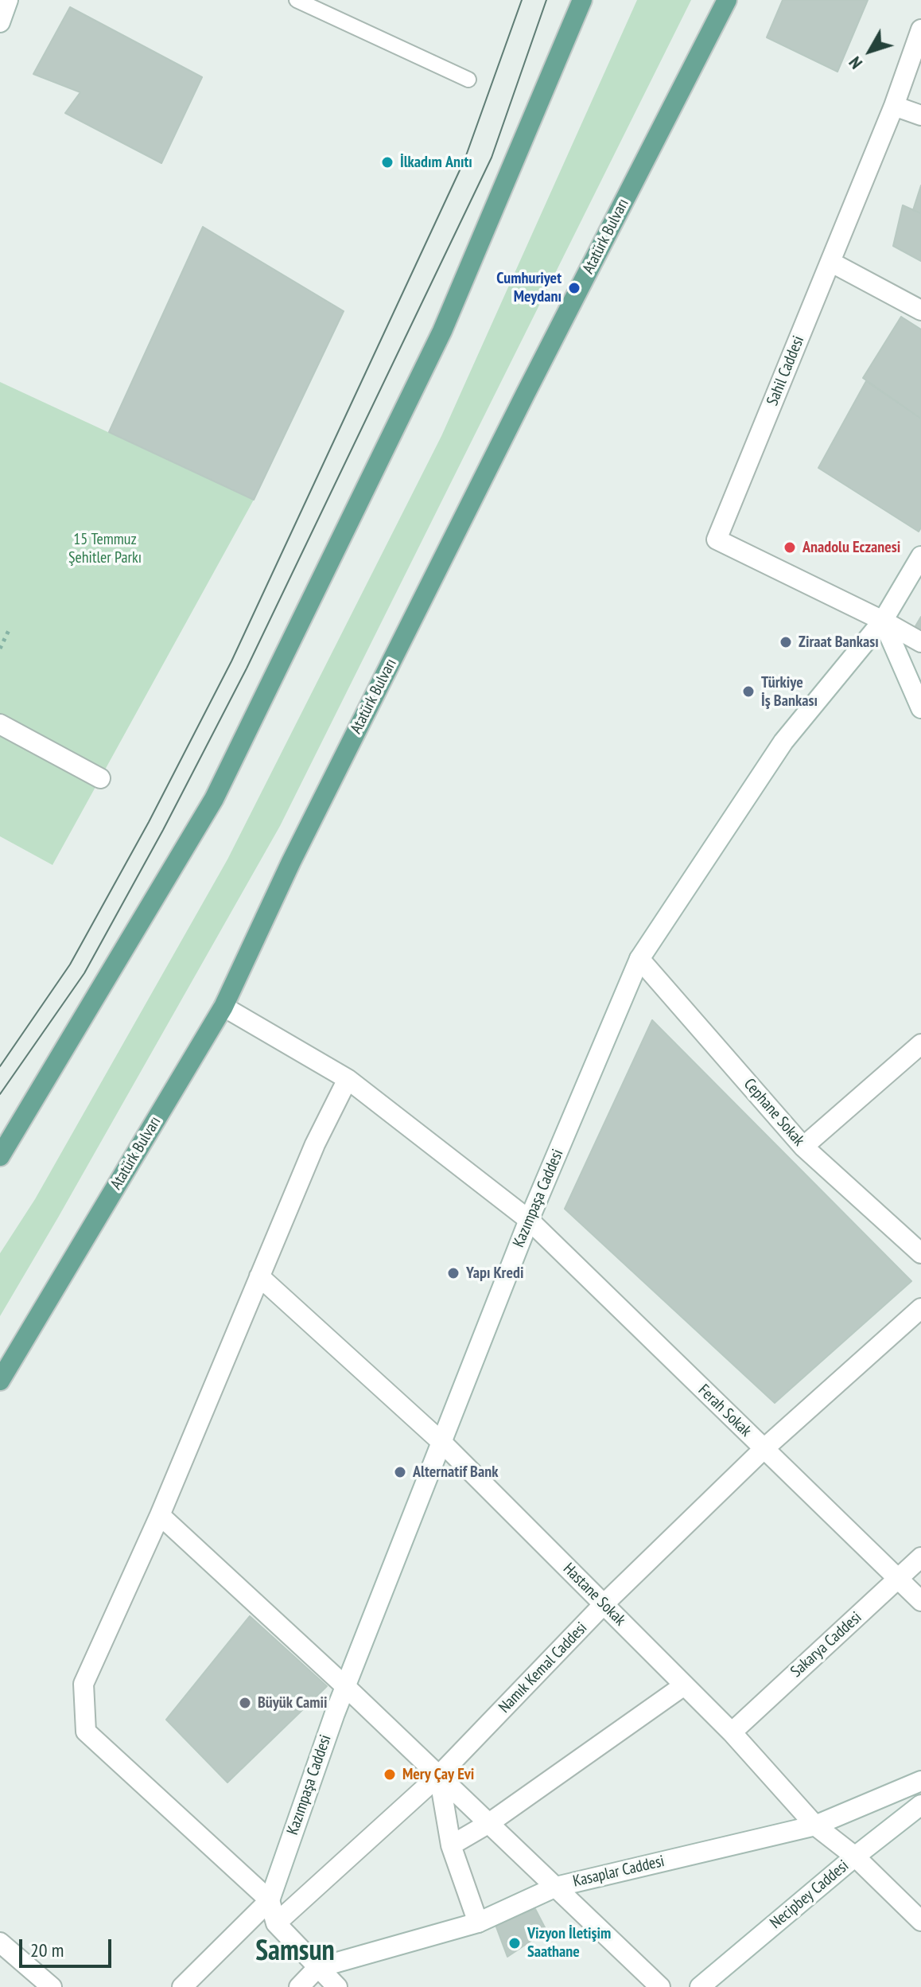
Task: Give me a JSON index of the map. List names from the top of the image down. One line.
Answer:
{"streets":{"main road":["Atatürk Bulvarı"],"street":["Sahil Caddesi","Cephane Sokak","Kazımpaşa Caddesi","Ferah Sokak","Hastane Sokak","Sakarya Caddesi","Namık Kemal Caddesi","Kasaplar Caddesi","Necipbey Caddesi"]},"crossings":[["Atatürk Bulvarı","Ferah Sokak"],["Sahil Caddesi","Kazımpaşa Caddesi"],["Cephane Sokak","Kazımpaşa Caddesi"],["Kazımpaşa Caddesi","Ferah Sokak"],["Kazımpaşa Caddesi","Hastane Sokak"],["Ferah Sokak","Sakarya Caddesi"],["Ferah Sokak","Namık Kemal Caddesi"],["Hastane Sokak","Sakarya Caddesi"],["Hastane Sokak","Namık Kemal Caddesi"],["Hastane Sokak","Kasaplar Caddesi"],["Hastane Sokak","Necipbey Caddesi"]],"districts":["Samsun"],"parks":["15 Temmuz Şehitler Parkı"],"places":["İlkadım Anıtı","Cumhuriyet Meydanı","Anadolu Eczanesi","Ziraat Bankası","Türkiye İş Bankası","Yapı Kredi","Alternatif Bank","Büyük Camii","Mery Çay Evi","Vizyon İletişim Saathane"],"scale_bar":"20 m","north":"bottom left"}
